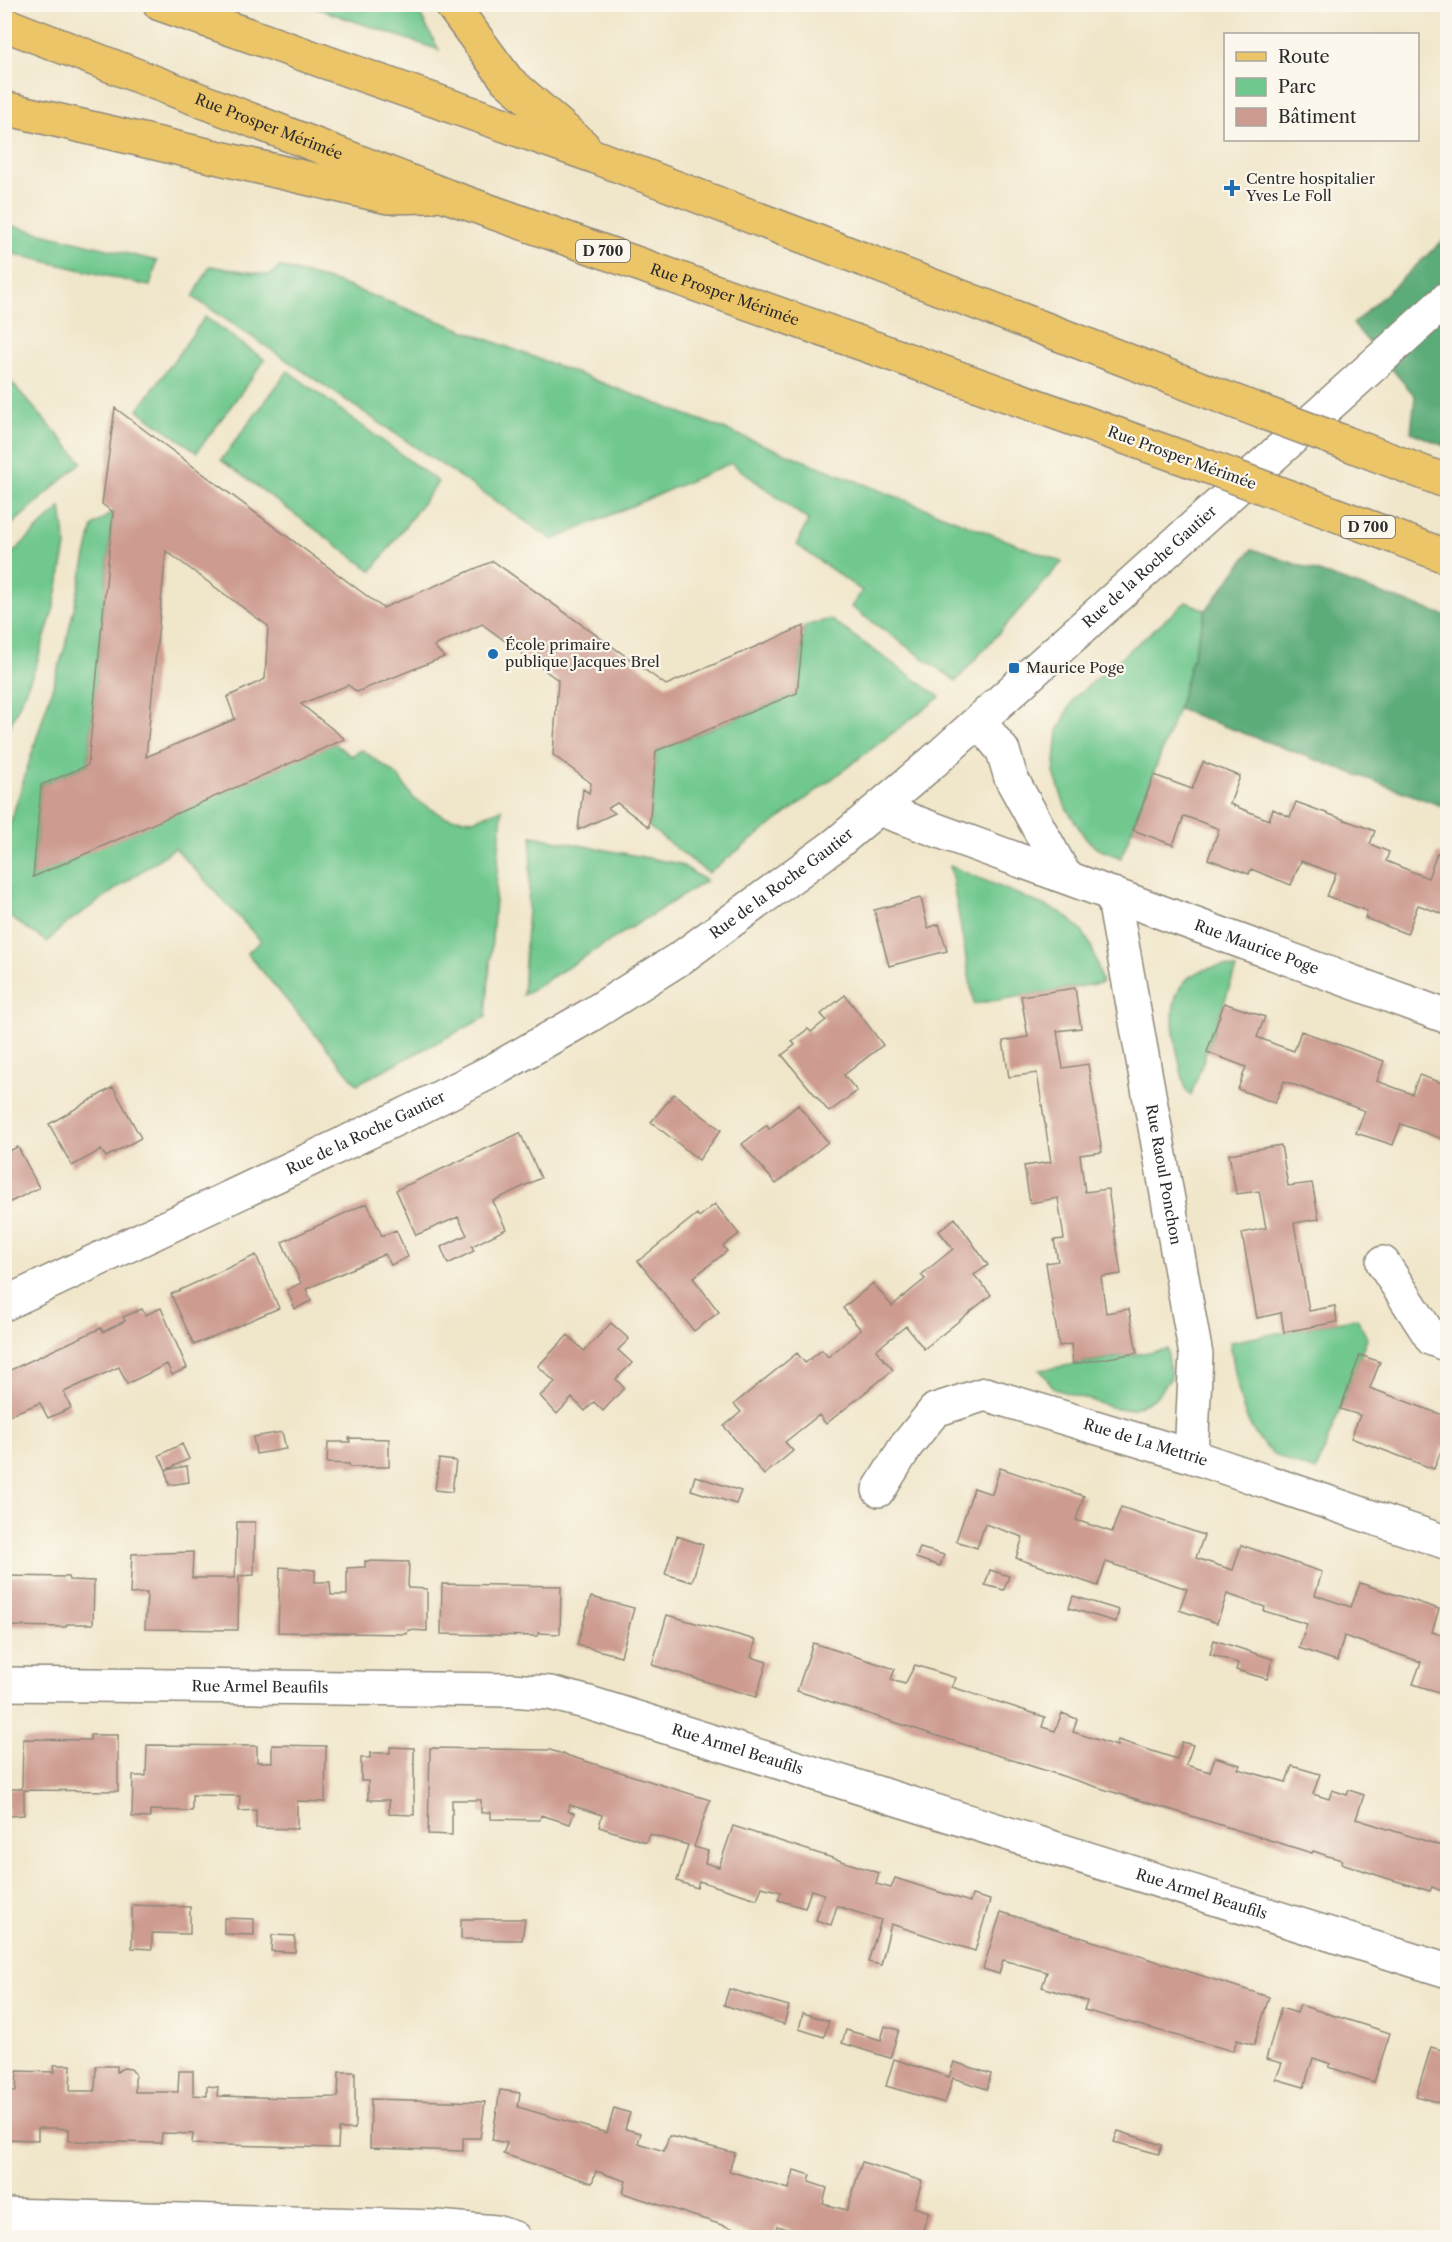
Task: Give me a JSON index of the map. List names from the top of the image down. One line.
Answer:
{"streets":{"main road":["Rue Prosper Mérimée","D 700"],"street":["Rue de la Roche Gautier","Rue Maurice Poge","Rue Raoul Ponchon","Rue de La Mettrie","Rue Armel Beaufils"]},"crossings":[["Rue de la Roche Gautier","Rue Maurice Poge"],["Rue Maurice Poge","Rue Raoul Ponchon"],["Rue Raoul Ponchon","Rue de La Mettrie"]],"places":{"health":["Centre hospitalier Yves Le Foll"],"other":["École primaire publique Jacques Brel"],"transit":["Maurice Poge"]},"legend":["Route","Parc","Bâtiment"]}
